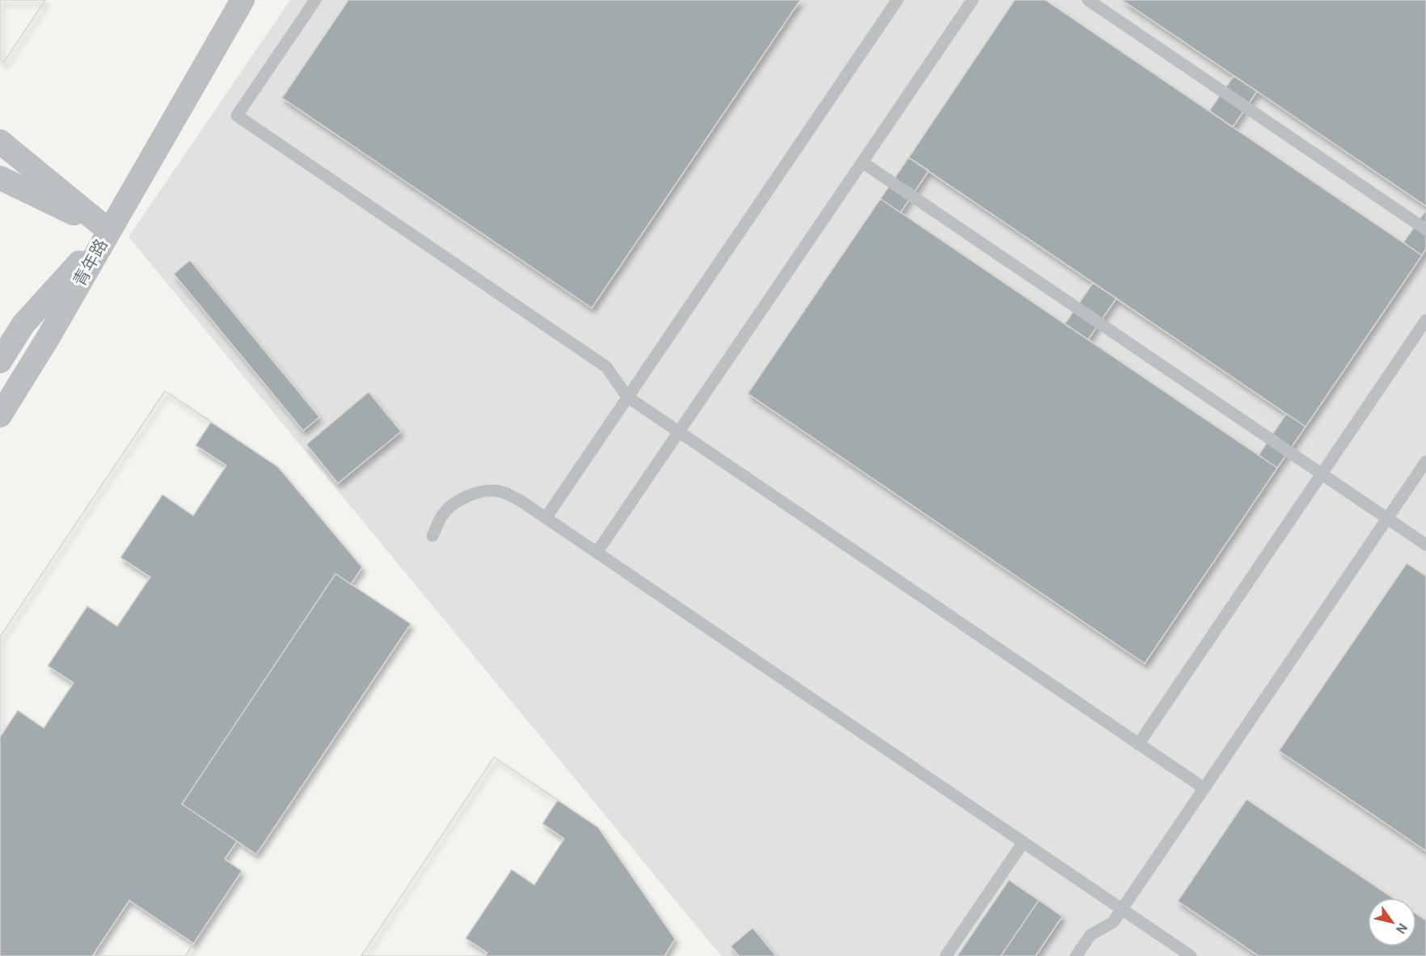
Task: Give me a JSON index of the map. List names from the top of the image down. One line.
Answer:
{"streets":{"street":["青年路"]},"north":"bottom right"}
